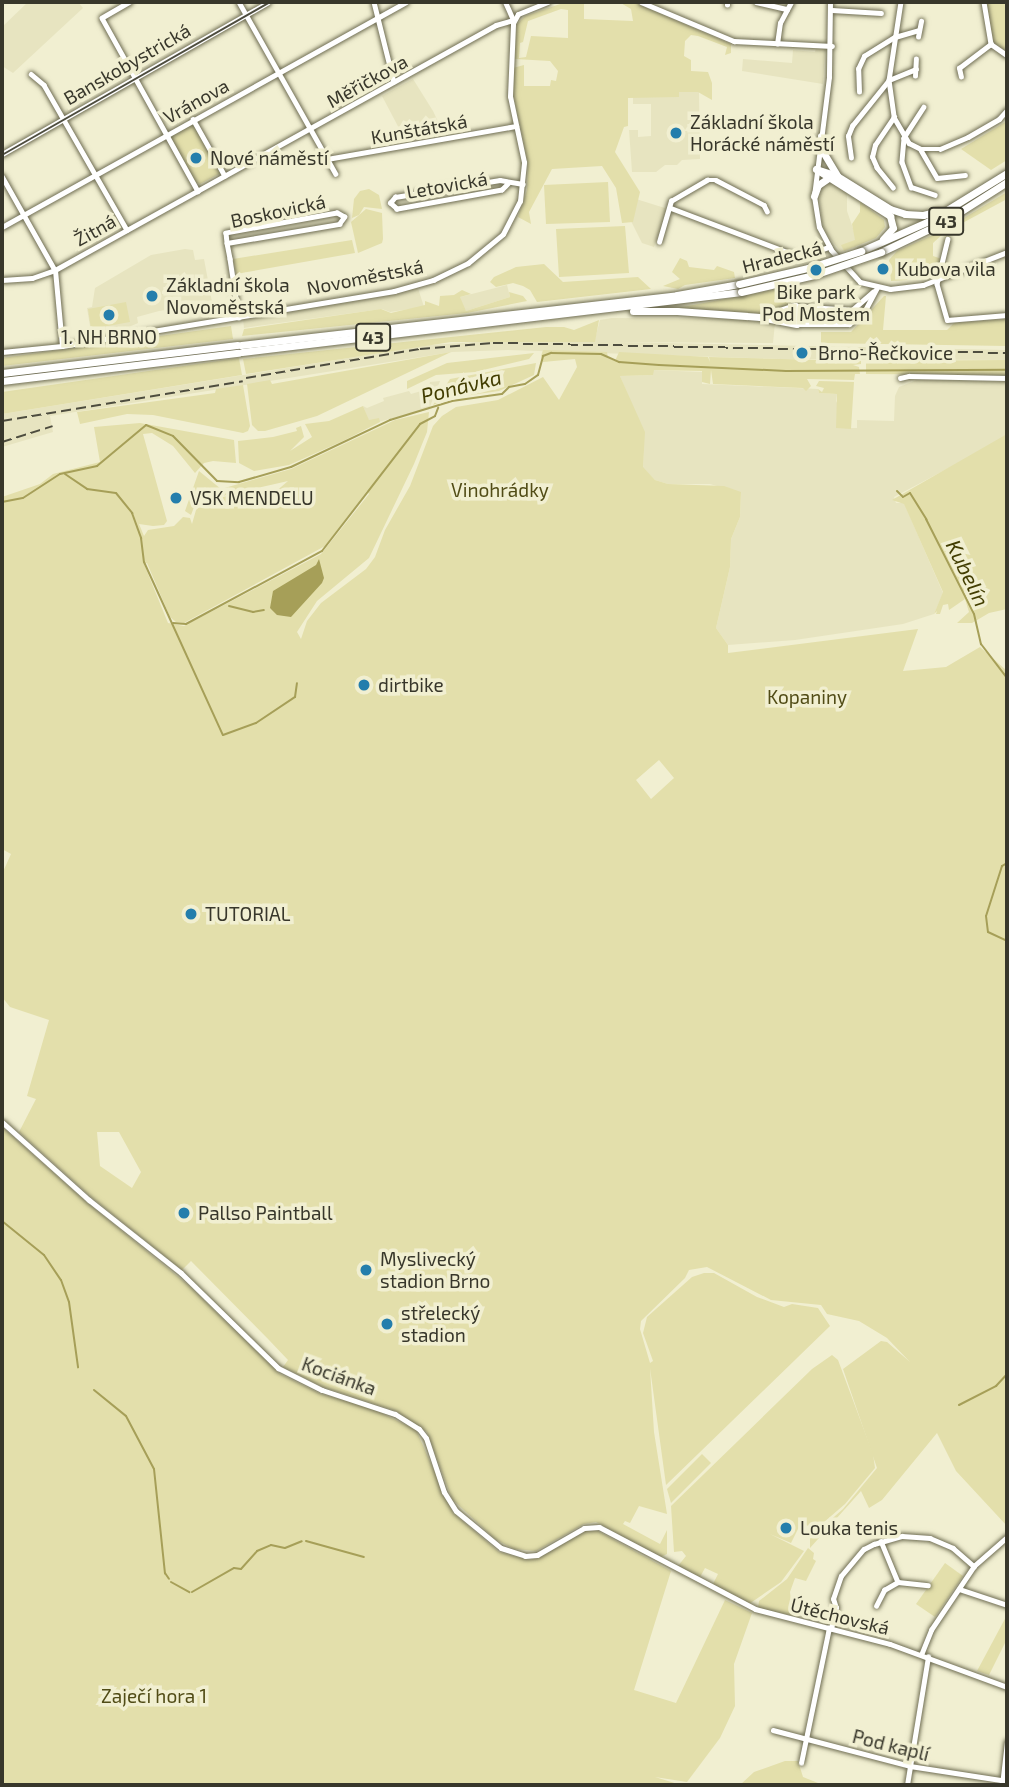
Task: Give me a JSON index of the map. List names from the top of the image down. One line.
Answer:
{"streets":{"highway":["43","Hradecká"],"street":["Banskobystrická","Měřičkova","Vránova","Kunštátská","Letovická","Boskovická","Žitná","Novoměstská","Kociánka","Útěchovská","Pod kaplí"]},"crossings":[["Měřičkova","Novoměstská"],["Kunštátská","Novoměstská"],["Letovická","Novoměstská"],["Boskovická","Novoměstská"],["43","Hradecká"],["Kociánka","Útěchovská"]],"water":["Ponávka","Kubelín"],"parks":["Vinohrádky","Kopaniny","Zaječí hora 1"],"places":["Základní škola Horácké náměstí","Nové náměstí","Kubova vila","Bike park Pod Mostem","Základní škola Novoměstská","1. NH BRNO","Brno-Řečkovice","VSK MENDELU","dirtbike","TUTORIAL","Pallso Paintball","Myslivecký stadion Brno","střelecký stadion","Louka tenis"]}
